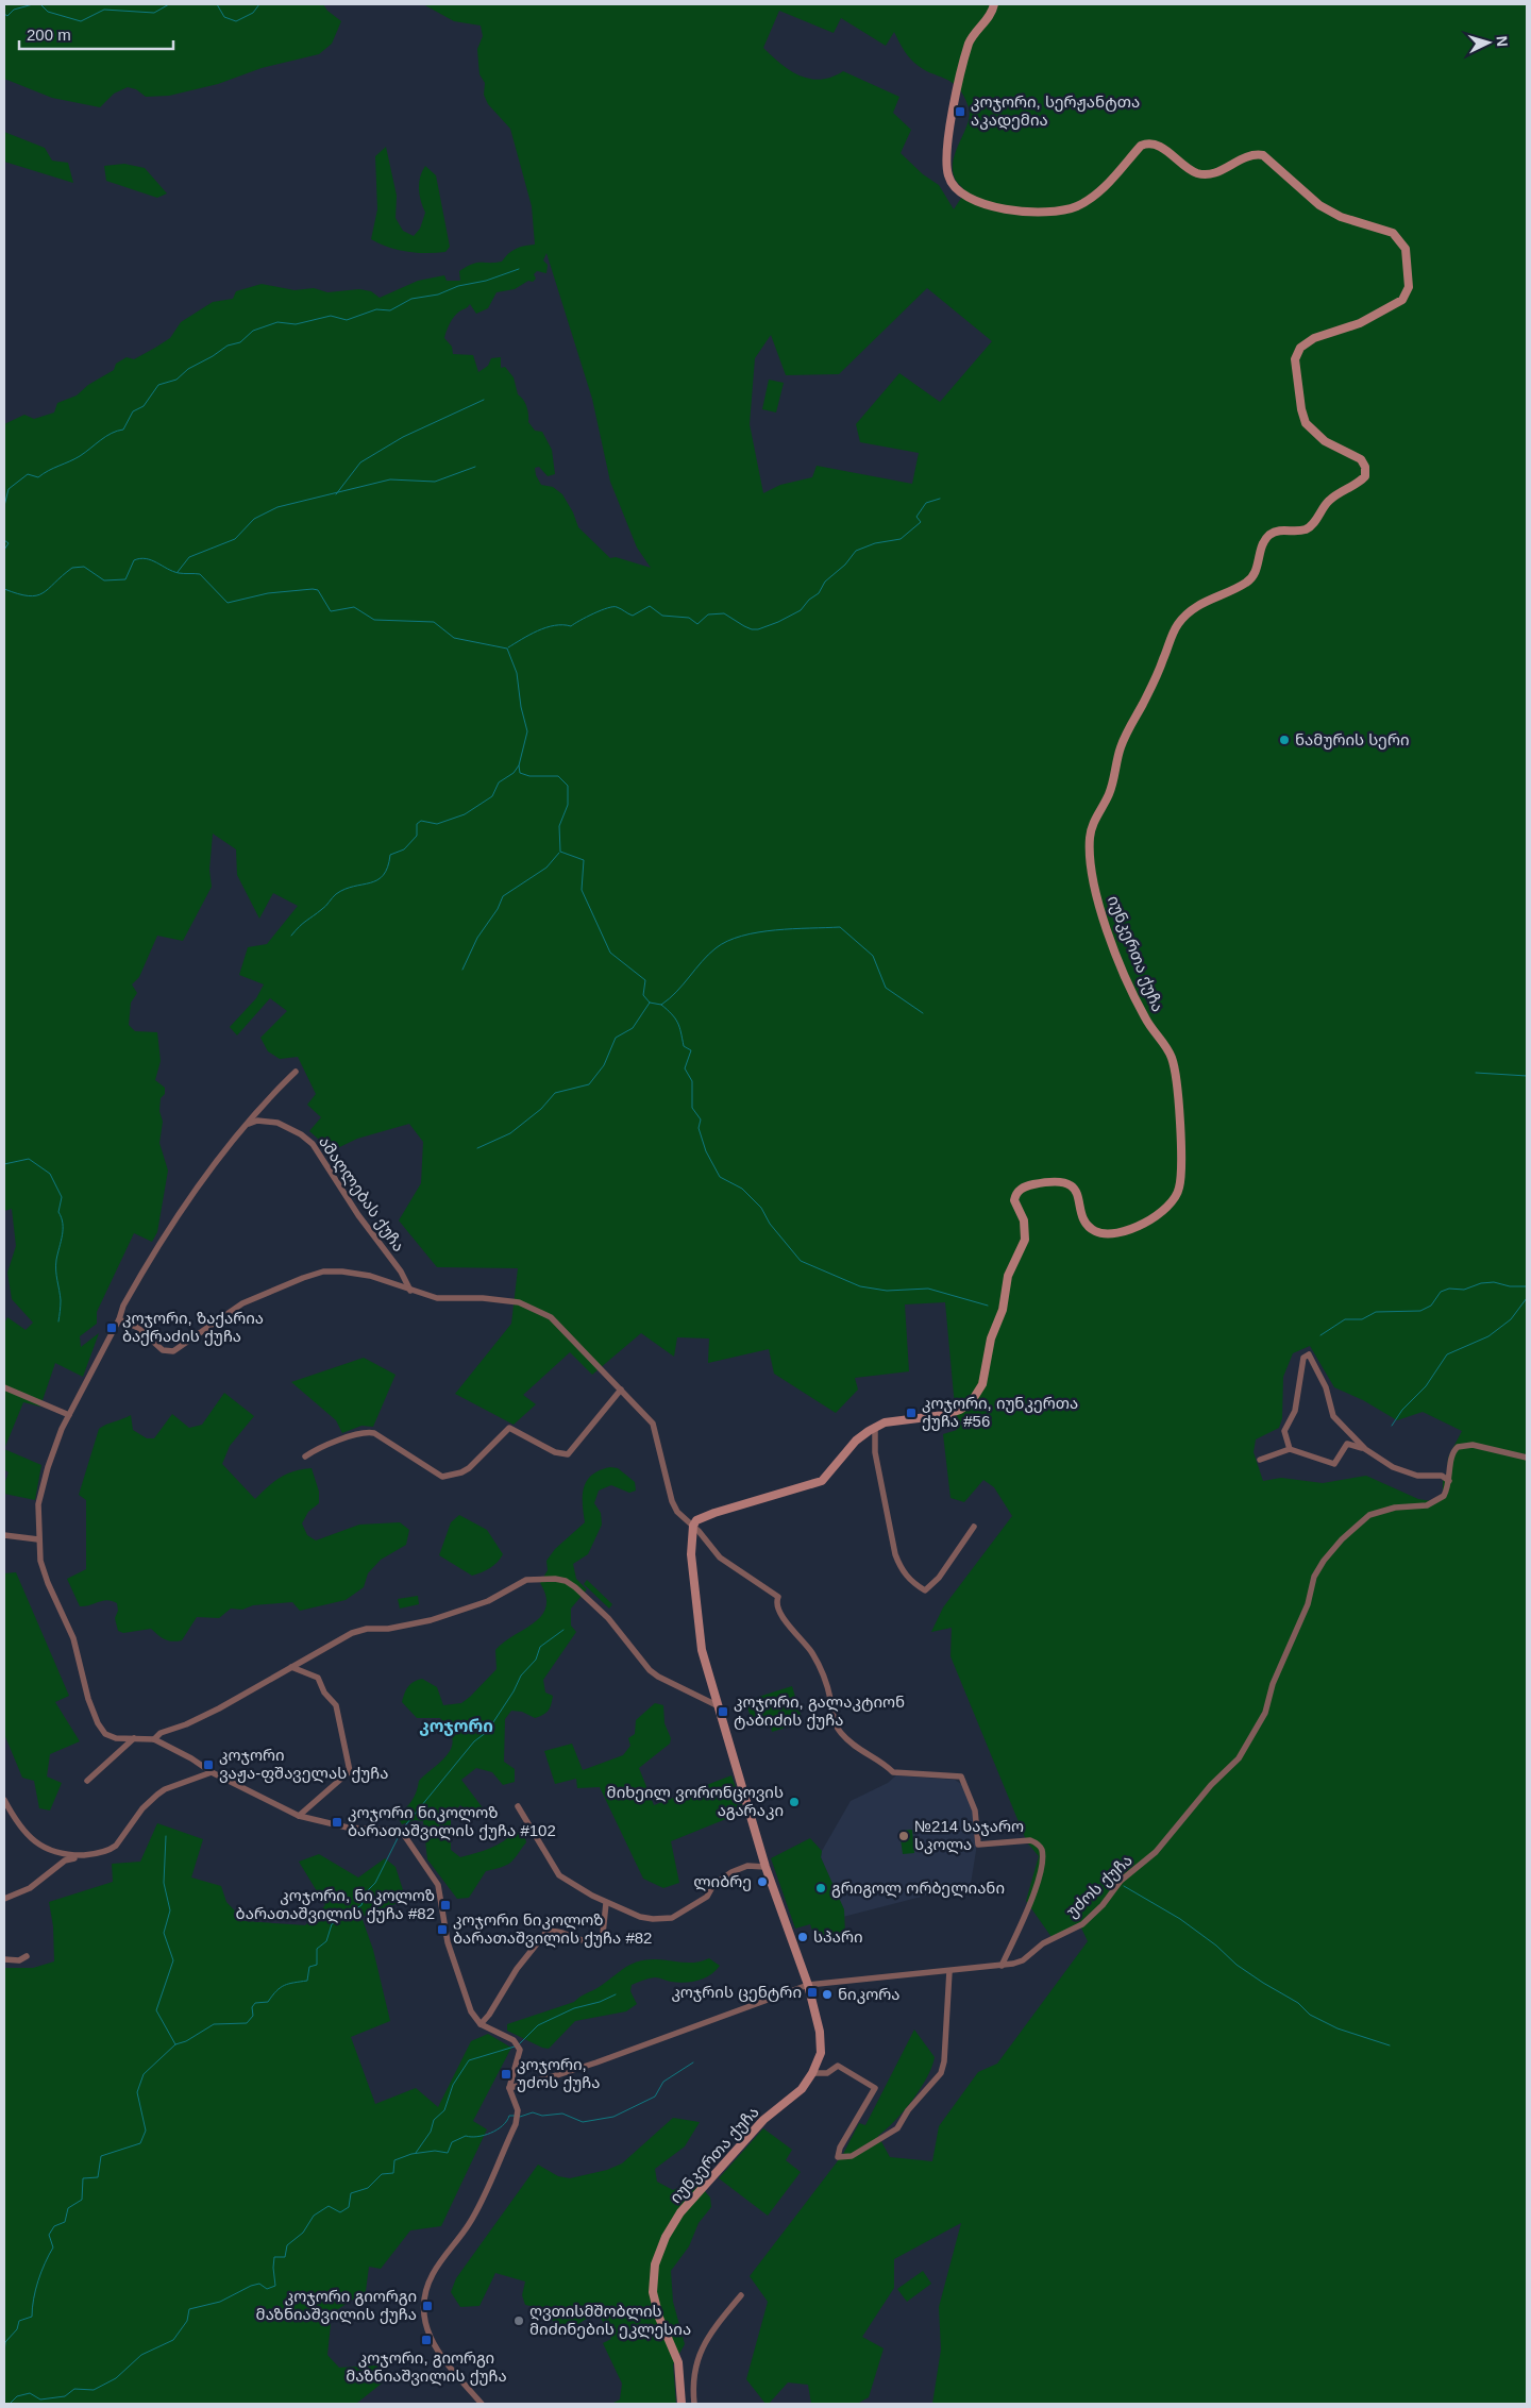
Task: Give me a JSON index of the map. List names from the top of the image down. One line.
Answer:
{"streets":{"main road":["იუნკერთა ქუჩა"],"street":["ამაღლებას ქუჩა","უძოს ქუჩა"]},"crossings":[["იუნკერთა ქუჩა","უძოს ქუჩა"]],"districts":["კოჯორი"],"places":{"transit":["კოჯორი, სერჟანტთა აკადემია","კოჯორი, ზაქარია ბაქრაძის ქუჩა","კოჯორი, იუნკერთა ქუჩა #56","კოჯორი, გალაკტიონ ტაბიძის ქუჩა","კოჯორი ვაჟა-ფშაველას ქუჩა","კოჯორი ნიკოლოზ ბარათაშვილის ქუჩა #102","კოჯორი, ნიკოლოზ ბარათაშვილის ქუჩა #82","კოჯორი ნიკოლოზ ბარათაშვილის ქუჩა #82","კოჯრის ცენტრი","კოჯორი, უძოს ქუჩა","კოჯორი გიორგი მაზნიაშვილის ქუჩა","კოჯორი, გიორგი მაზნიაშვილის ქუჩა"],"other":["ნამურის სერი","მიხეილ ვორონცოვის აგარაკი","№214 საჯარო სკოლა","ლიბრე","გრიგოლ ორბელიანი","სპარი","ნიკორა","ღვთისმშობლის მიძინების ეკლესია"]},"scale_bar":"200 m","north":"right"}
